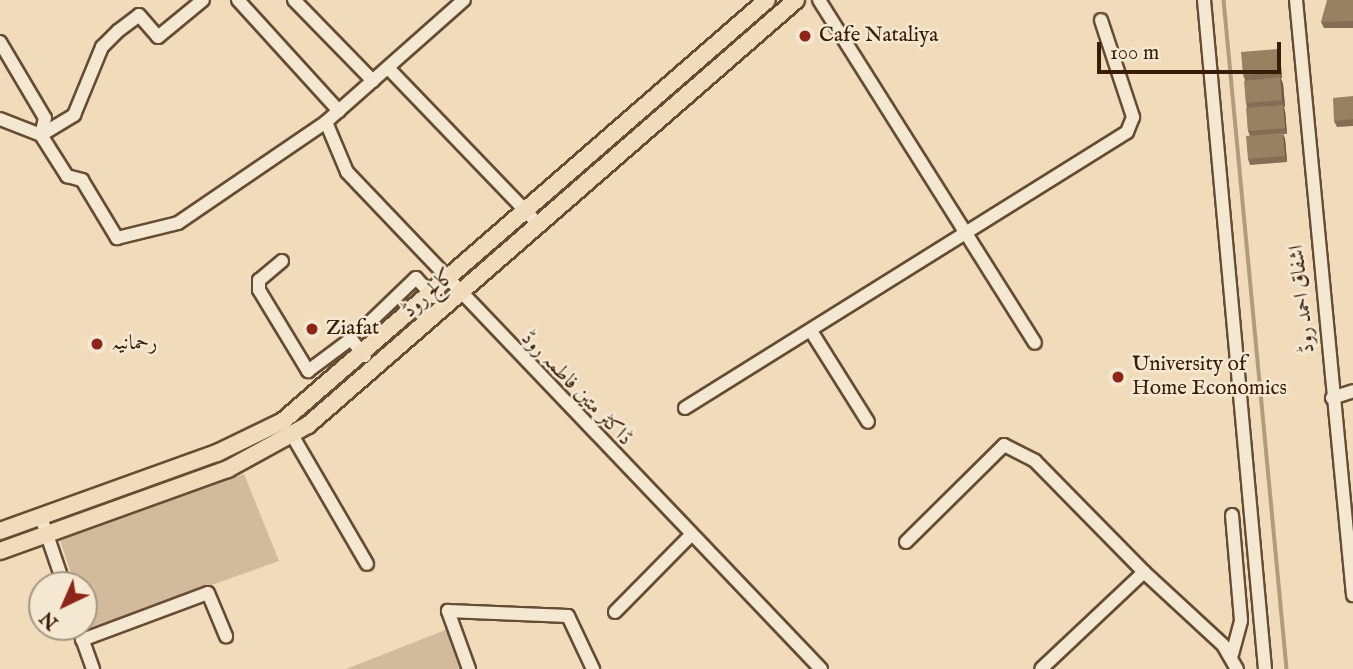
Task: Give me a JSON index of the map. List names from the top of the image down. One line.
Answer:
{"streets":{"main road":["کالج روڈ"],"street":["اشفاق احمد روڈ","ڈاکٹر متین فاطمہ روڈ"]},"crossings":[["کالج روڈ","ڈاکٹر متین فاطمہ روڈ"]],"places":["Cafe Nataliya","Ziafat","رحمانیہ","University of Home Economics"],"scale_bar":"100 m","north":"bottom left"}
